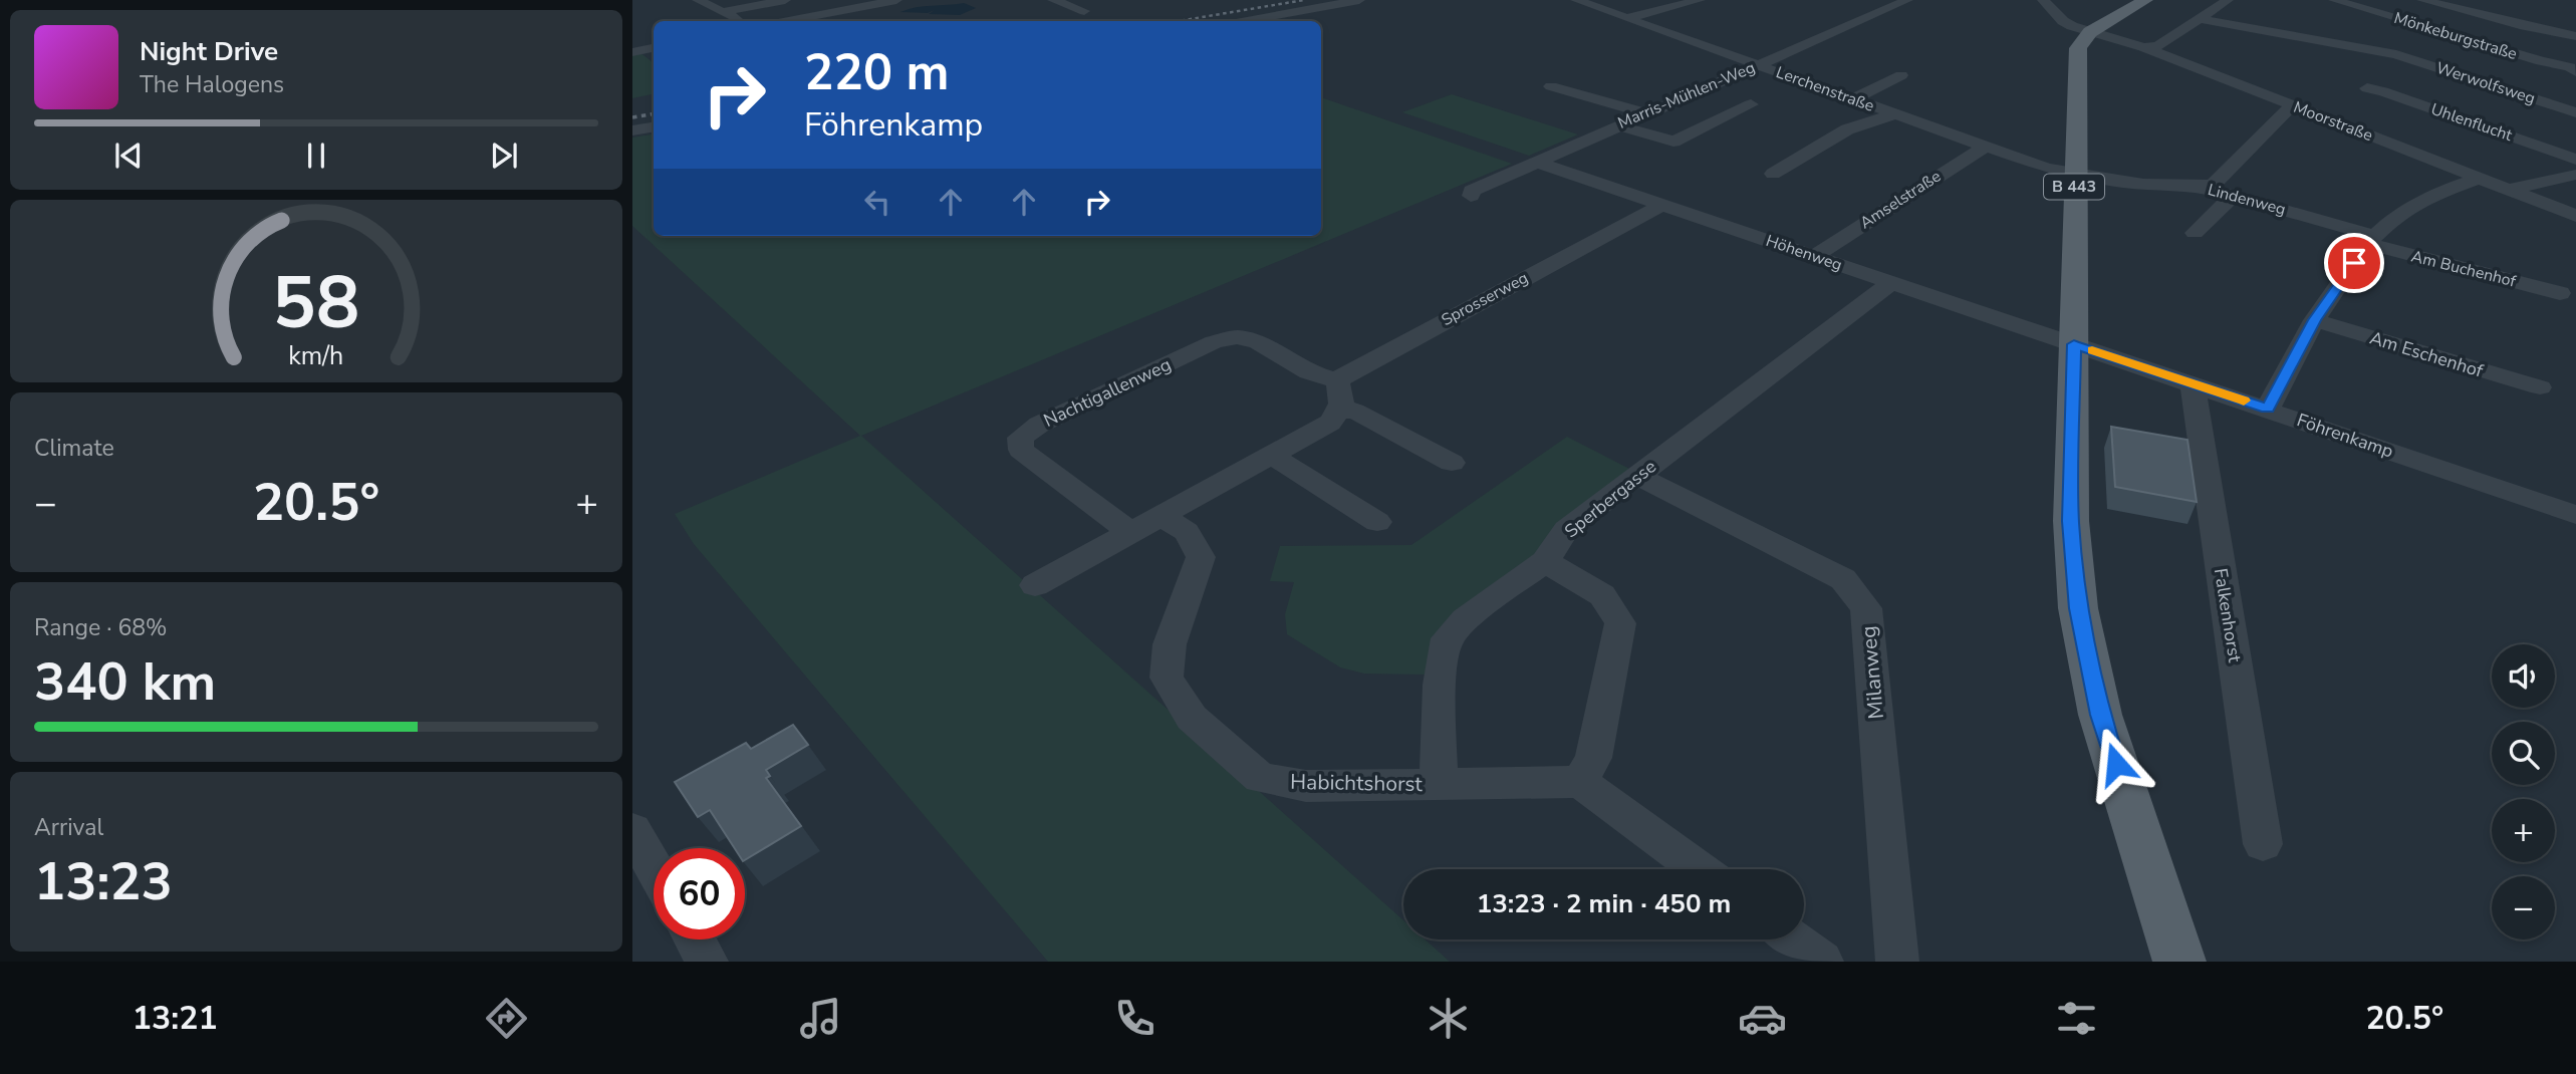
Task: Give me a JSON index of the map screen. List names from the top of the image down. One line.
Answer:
{"streets":{"main road":["B 443"],"street":["Mönkeburgstraße","Werwolfsweg","Lerchenstraße","Marris-Mühlen-Weg","Moorstraße","Uhlenflucht","Amselstraße","Lindenweg","Höhenweg","Am Buchenhof","Sprosserweg","Am Eschenhof","Nachtigallenweg","Föhrenkamp","Sperbergasse","Falkenhorst","Milanweg","Habichtshorst"]},"crossings":[["Lerchenstraße","Marris-Mühlen-Weg"],["Lerchenstraße","B 443"],["Lerchenstraße","Amselstraße"],["Lerchenstraße","Lindenweg"],["Marris-Mühlen-Weg","Höhenweg"],["Moorstraße","B 443"],["B 443","Lindenweg"],["B 443","Höhenweg"],["B 443","Föhrenkamp"],["Amselstraße","Höhenweg"],["Lindenweg","Am Buchenhof"],["Höhenweg","Sprosserweg"],["Höhenweg","Föhrenkamp"],["Höhenweg","Sperbergasse"],["Sprosserweg","Nachtigallenweg"],["Nachtigallenweg","Habichtshorst"],["Föhrenkamp","Falkenhorst"],["Sperbergasse","Milanweg"],["Sperbergasse","Habichtshorst"]],"page":{"turn":["220 m","Föhrenkamp"],"song":["Night Drive","The Halogens"],"tile":["Climate",["Range · 68%","340 km"],["Arrival","13:23"]],"heat":["−","20.5°","+"],"map_buttons":["+","−"],"limit":"60","trip":"13:23 · 2 min · 450 m","tabs":["13:21","20.5°"],"gauge":["58","km/h"]}}
